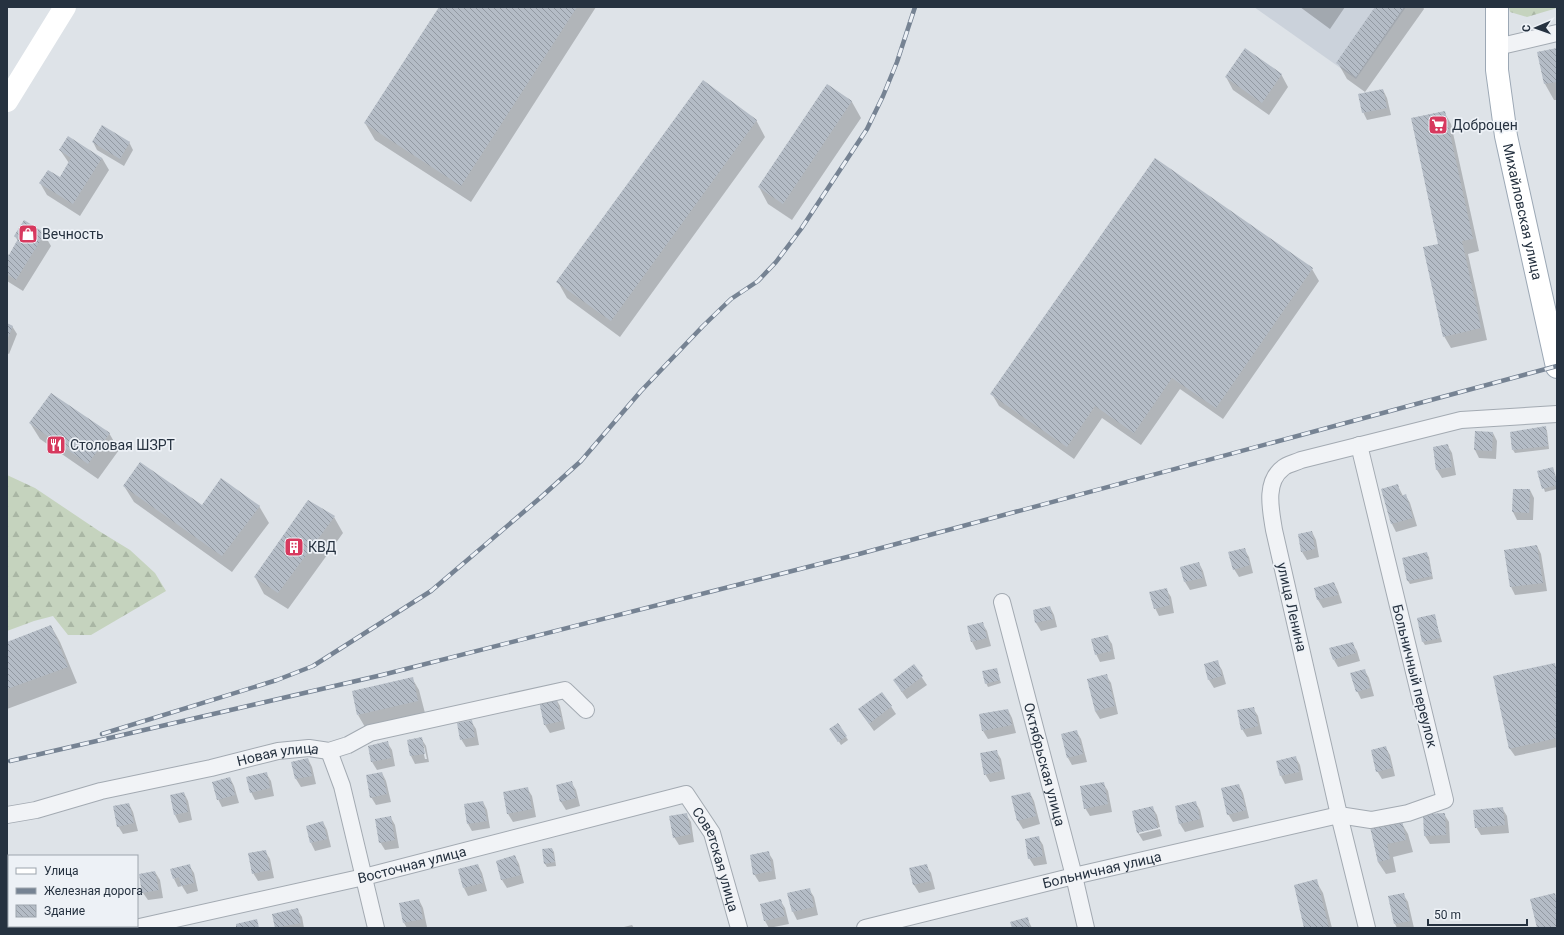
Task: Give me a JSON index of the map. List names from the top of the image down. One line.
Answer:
{"streets":{"main road":["Михайловская улица"],"street":["улица Ленина","Больничный переулок","Новая улица","Октябрьская улица","Советская улица","Восточная улица","Больничная улица"]},"crossings":[["улица Ленина","Больничный переулок"],["улица Ленина","Больничная улица"],["Больничный переулок","Больничная улица"],["Октябрьская улица","Больничная улица"],["Советская улица","Восточная улица"]],"places":{"supermarket":["Доброцен"],"shop":["Вечность"],"restaurant":["Столовая ШЗРТ"],"building":["КВД"]},"legend":["Улица","Железная дорога","Здание"],"scale_bar":"50 m","north":"left"}
